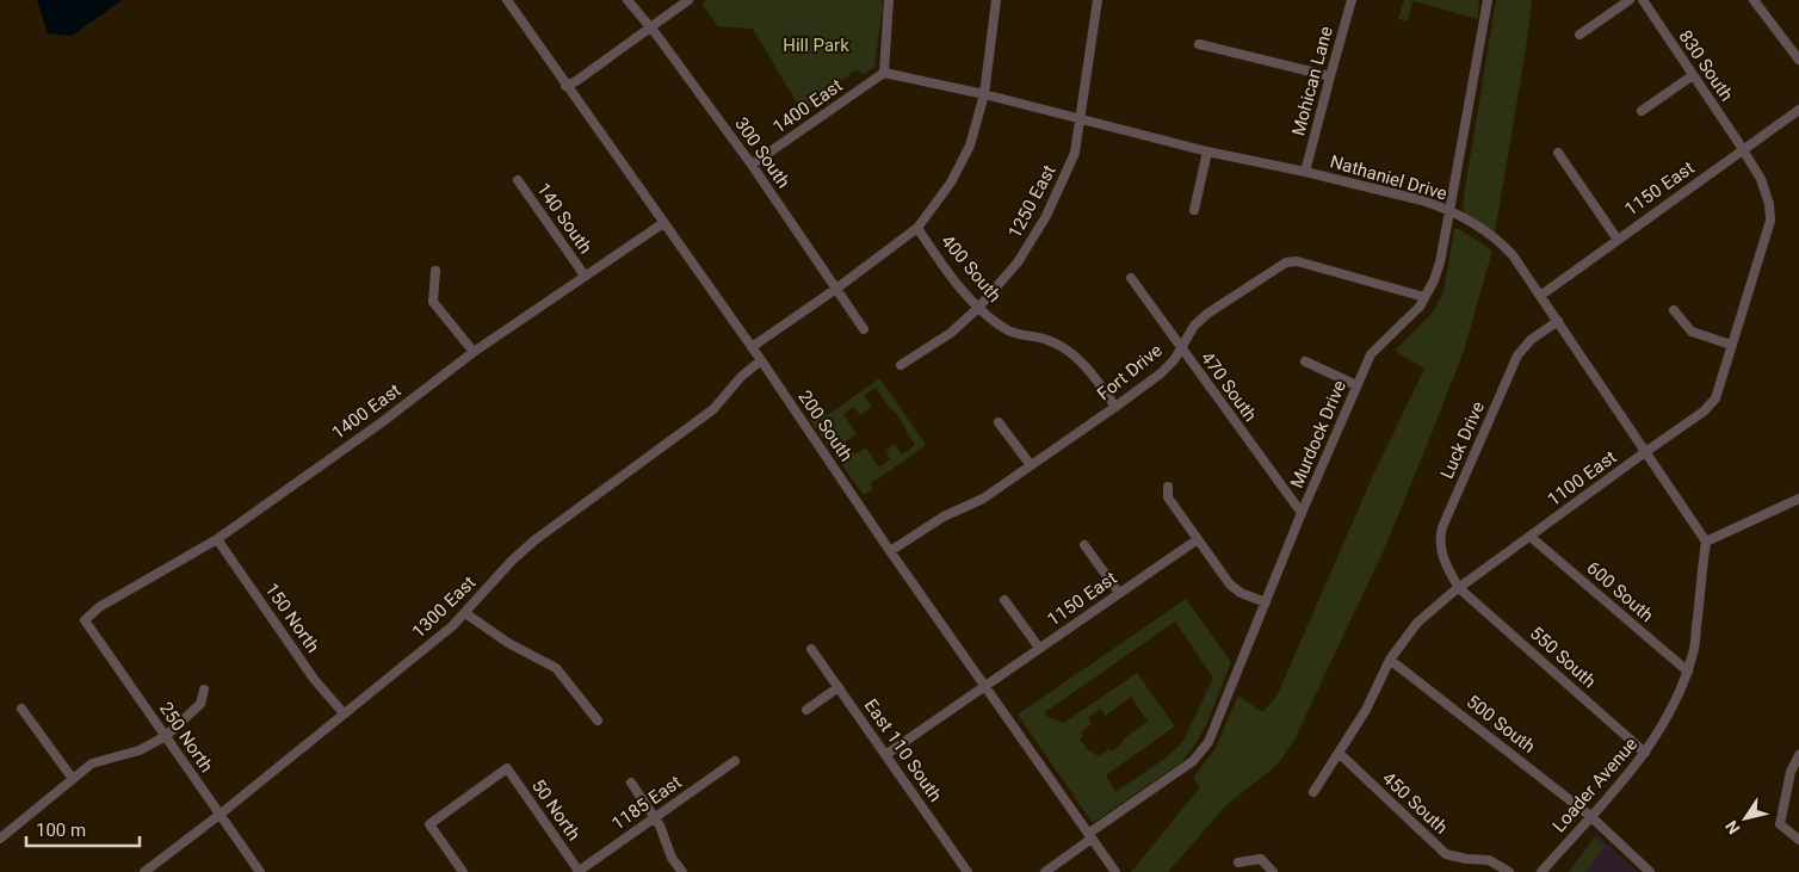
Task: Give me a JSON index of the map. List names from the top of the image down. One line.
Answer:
{"streets":{"street":["830 South","Mohican Lane","1400 East","300 South","Nathaniel Drive","1150 East","1250 East","140 South","400 South","Fort Drive","470 South","200 South","Murdock Drive","Luck Drive","1100 East","600 South","1300 East","150 North","550 South","500 South","250 North","East 110 South","Loader Avenue","1185 East","450 South","50 North"]},"crossings":[["830 South","1150 East"],["830 South","1100 East"],["Mohican Lane","Nathaniel Drive"],["1400 East","300 South"],["1400 East","Nathaniel Drive"],["1400 East","140 South"],["1400 East","200 South"],["1400 East","150 North"],["1400 East","250 North"],["Nathaniel Drive","1150 East"],["Nathaniel Drive","1250 East"],["Nathaniel Drive","Murdock Drive"],["Nathaniel Drive","Luck Drive"],["Nathaniel Drive","1100 East"],["Nathaniel Drive","Loader Avenue"],["1150 East","200 South"],["1150 East","1100 East"],["1150 East","East 110 South"],["1250 East","400 South"],["400 South","Fort Drive"],["Fort Drive","470 South"],["Fort Drive","200 South"],["Fort Drive","Murdock Drive"],["470 South","Murdock Drive"],["200 South","Murdock Drive"],["200 South","1300 East"],["Luck Drive","1100 East"],["Luck Drive","550 South"],["1100 East","600 South"],["1100 East","550 South"],["1100 East","500 South"],["1100 East","450 South"],["600 South","Loader Avenue"],["1300 East","150 North"],["1300 East","250 North"],["550 South","Loader Avenue"],["500 South","Loader Avenue"],["1185 East","50 North"]],"parks":["Hill Park"],"scale_bar":"100 m","north":"bottom left"}
